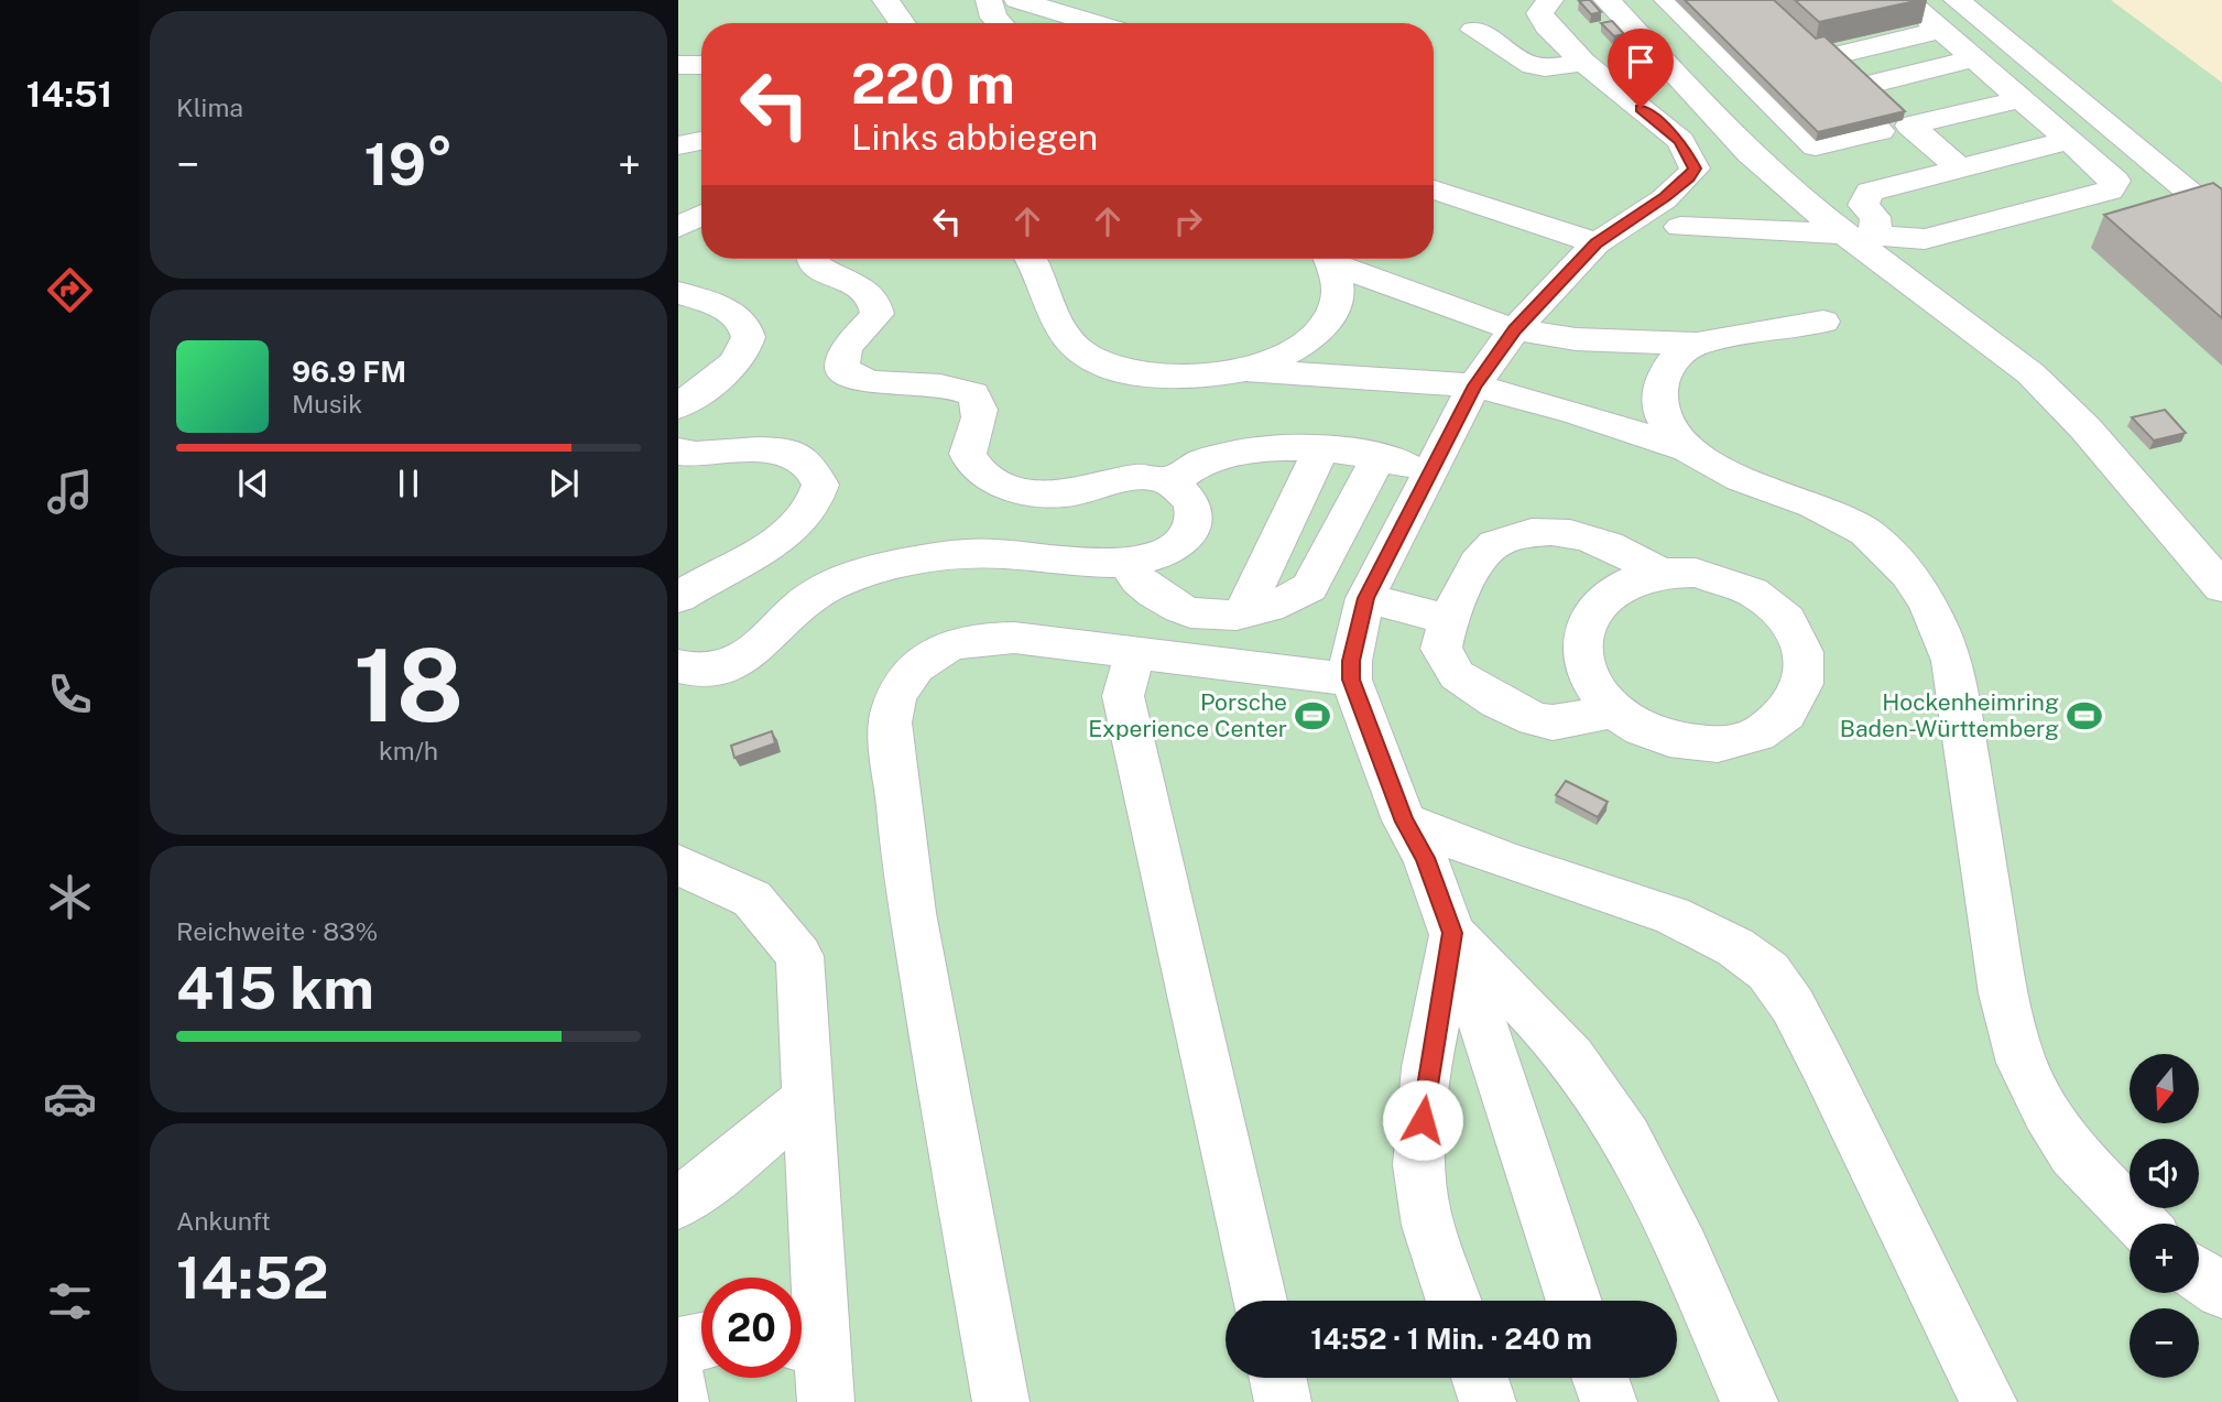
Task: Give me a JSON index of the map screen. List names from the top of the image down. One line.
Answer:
{"places":{"sports":["Porsche Experience Center","Hockenheimring Baden-Württemberg"]},"north":"bottom","page":{"tabs":"14:51","tile":["Klima",["18","km/h"],["Reichweite · 83%","415 km"],["Ankunft","14:52"]],"turn":["220 m","Links abbiegen"],"heat":["−","19°","+"],"song":["96.9 FM","Musik"],"map_buttons":["+","−"],"limit":"20","trip":"14:52 · 1 Min. · 240 m"}}
